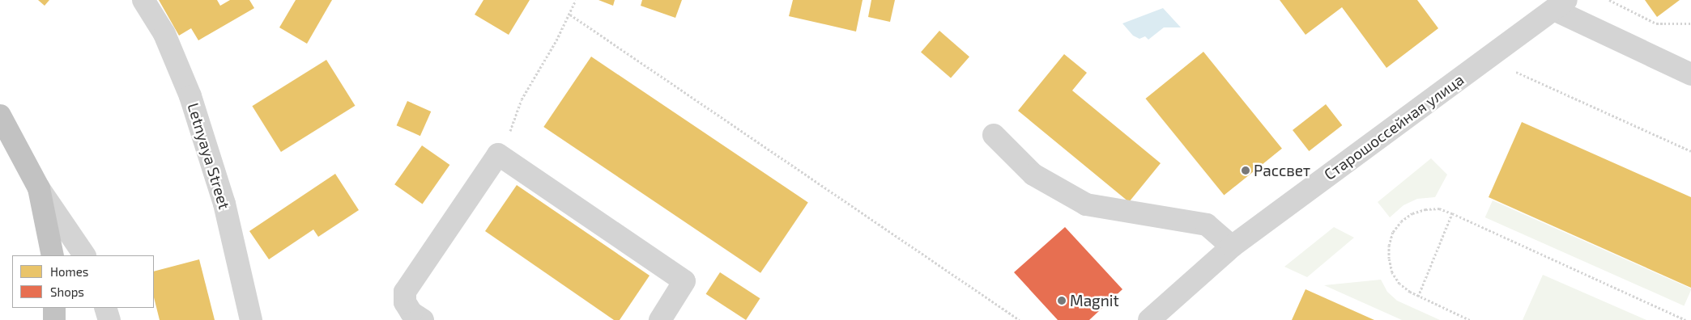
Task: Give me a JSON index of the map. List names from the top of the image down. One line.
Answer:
{"streets":{"street":["Старошоссейная улица","Letnyaya Street"]},"places":["Рассвет","Magnit"],"legend":["Homes","Shops"]}
